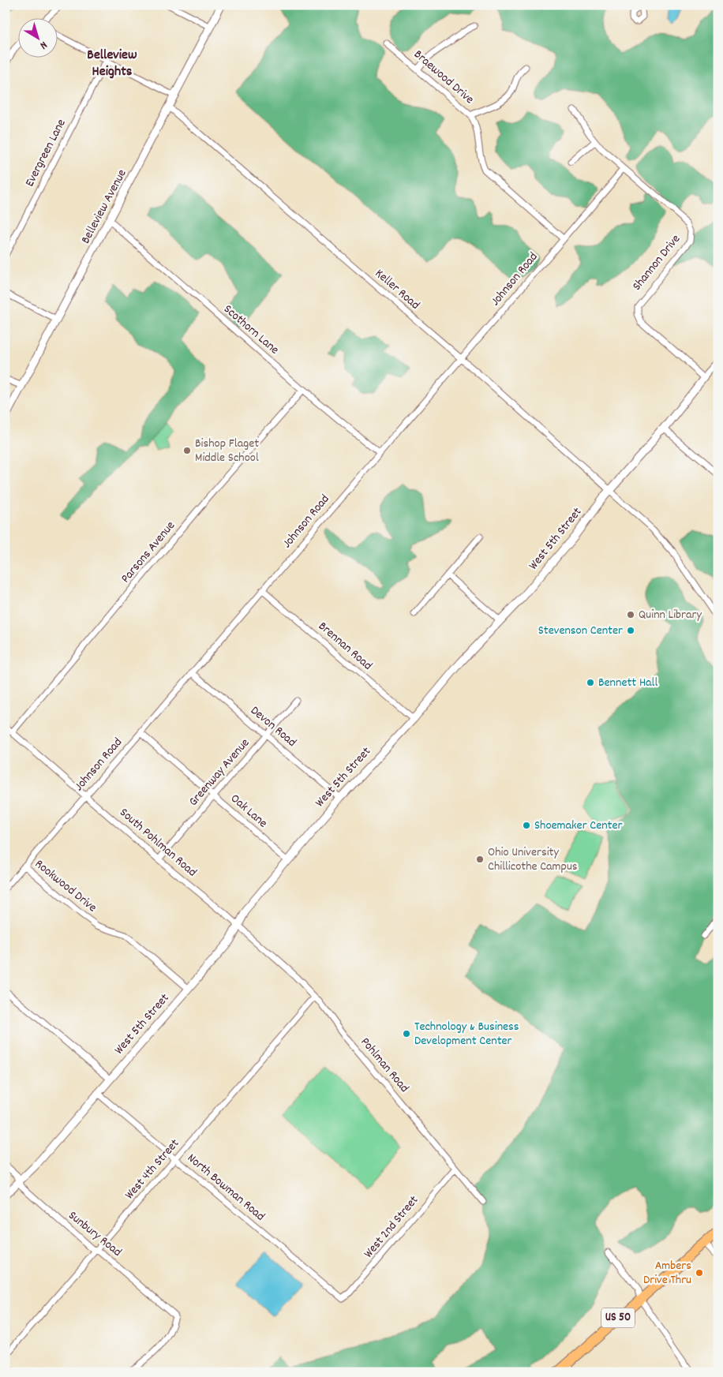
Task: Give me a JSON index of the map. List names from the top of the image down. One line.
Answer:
{"streets":{"main road":["US 50"],"street":["Braewood Drive","Evergreen Lane","Belleview Avenue","Shannon Drive","Johnson Road","Keller Road","Scothorn Lane","West 5th Street","Parsons Avenue","Brennan Road","Devon Road","Greenway Avenue","Oak Lane","South Pohlman Road","Rookwood Drive","Pohlman Road","West 4th Street","North Bowman Road","West 2nd Street","Sunbury Road"]},"crossings":[["Braewood Drive","Johnson Road"],["Belleview Avenue","Keller Road"],["Belleview Avenue","Scothorn Lane"],["Shannon Drive","Johnson Road"],["Shannon Drive","West 5th Street"],["Johnson Road","Keller Road"],["Johnson Road","Scothorn Lane"],["Johnson Road","Brennan Road"],["Johnson Road","Devon Road"],["Johnson Road","Oak Lane"],["Johnson Road","South Pohlman Road"],["Johnson Road","Rookwood Drive"],["Keller Road","West 5th Street"],["Scothorn Lane","Parsons Avenue"],["West 5th Street","Brennan Road"],["West 5th Street","Devon Road"],["West 5th Street","Oak Lane"],["West 5th Street","South Pohlman Road"],["West 5th Street","Rookwood Drive"],["West 5th Street","North Bowman Road"],["West 5th Street","Sunbury Road"],["Parsons Avenue","South Pohlman Road"],["Devon Road","Greenway Avenue"],["Greenway Avenue","Oak Lane"],["Greenway Avenue","South Pohlman Road"],["South Pohlman Road","Pohlman Road"],["Pohlman Road","West 4th Street"],["Pohlman Road","West 2nd Street"],["West 4th Street","North Bowman Road"],["West 4th Street","Sunbury Road"],["North Bowman Road","West 2nd Street"]],"districts":["Belleview Heights"],"places":["Bishop Flaget Middle School","Quinn Library","Stevenson Center","Bennett Hall","Shoemaker Center","Ohio University Chillicothe Campus","Technology & Business Development Center","Ambers Drive Thru"],"north":"bottom right"}
